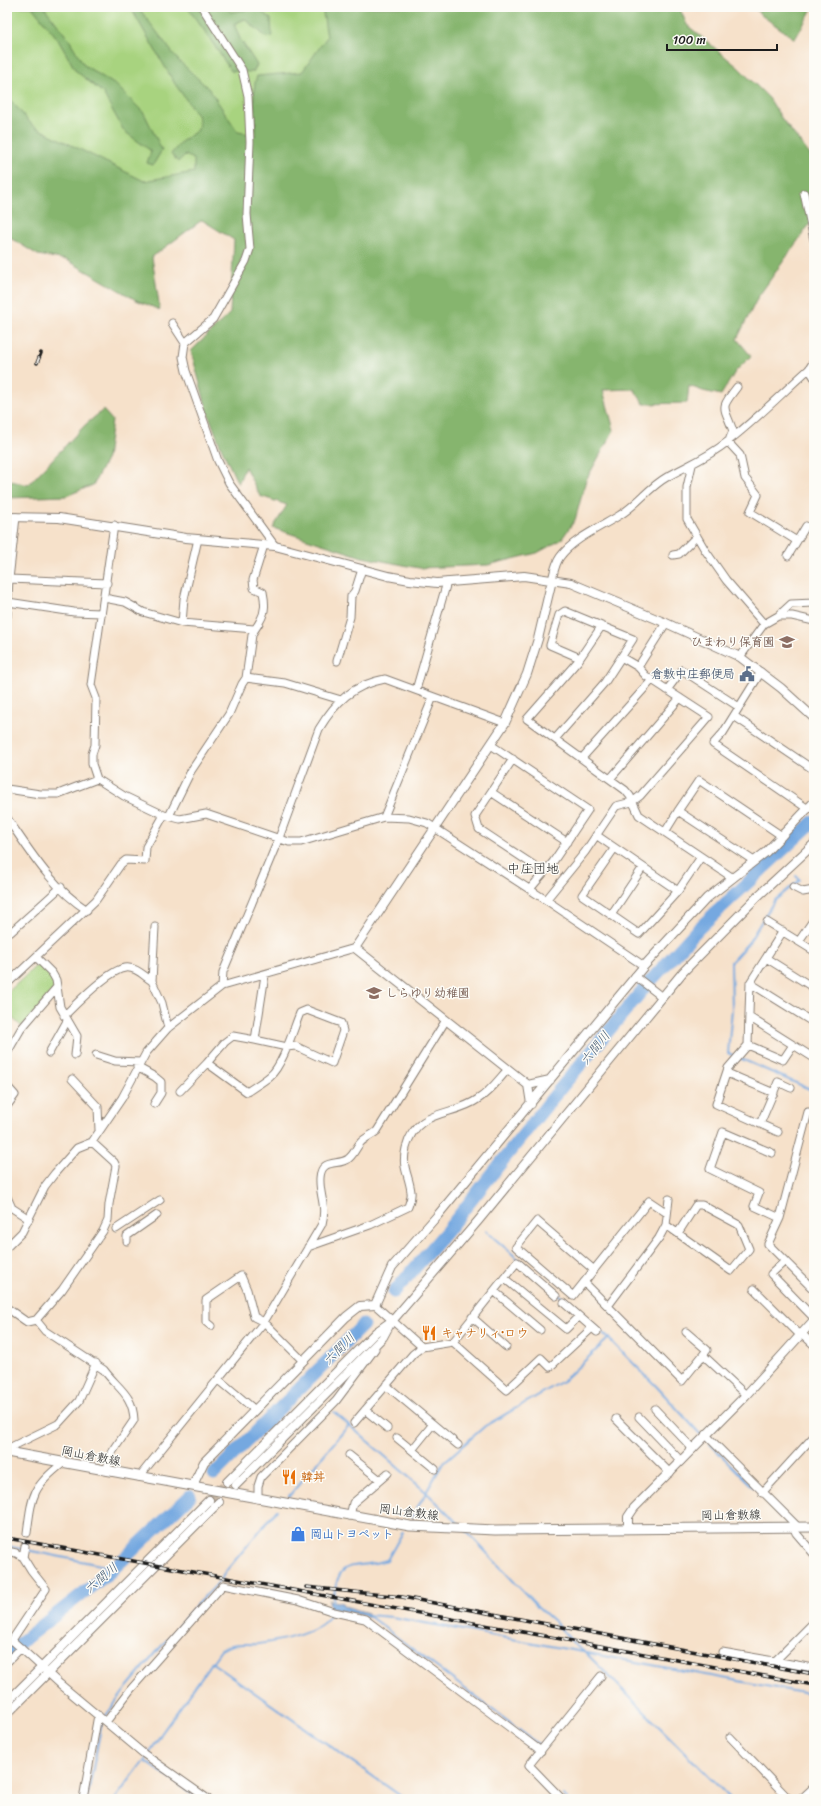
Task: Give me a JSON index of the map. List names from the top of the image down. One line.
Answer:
{"streets":{"main road":["岡山倉敷線"]},"districts":["中庄団地"],"water":["六間川"],"places":{"school or university":["ひまわり保育園","しらゆり幼稚園"],"public building":["倉敷中庄郵便局"],"restaurant":["キャナリィ·ロウ","韓丼"],"shop":["岡山トヨペット"]},"scale_bar":"100 m"}
